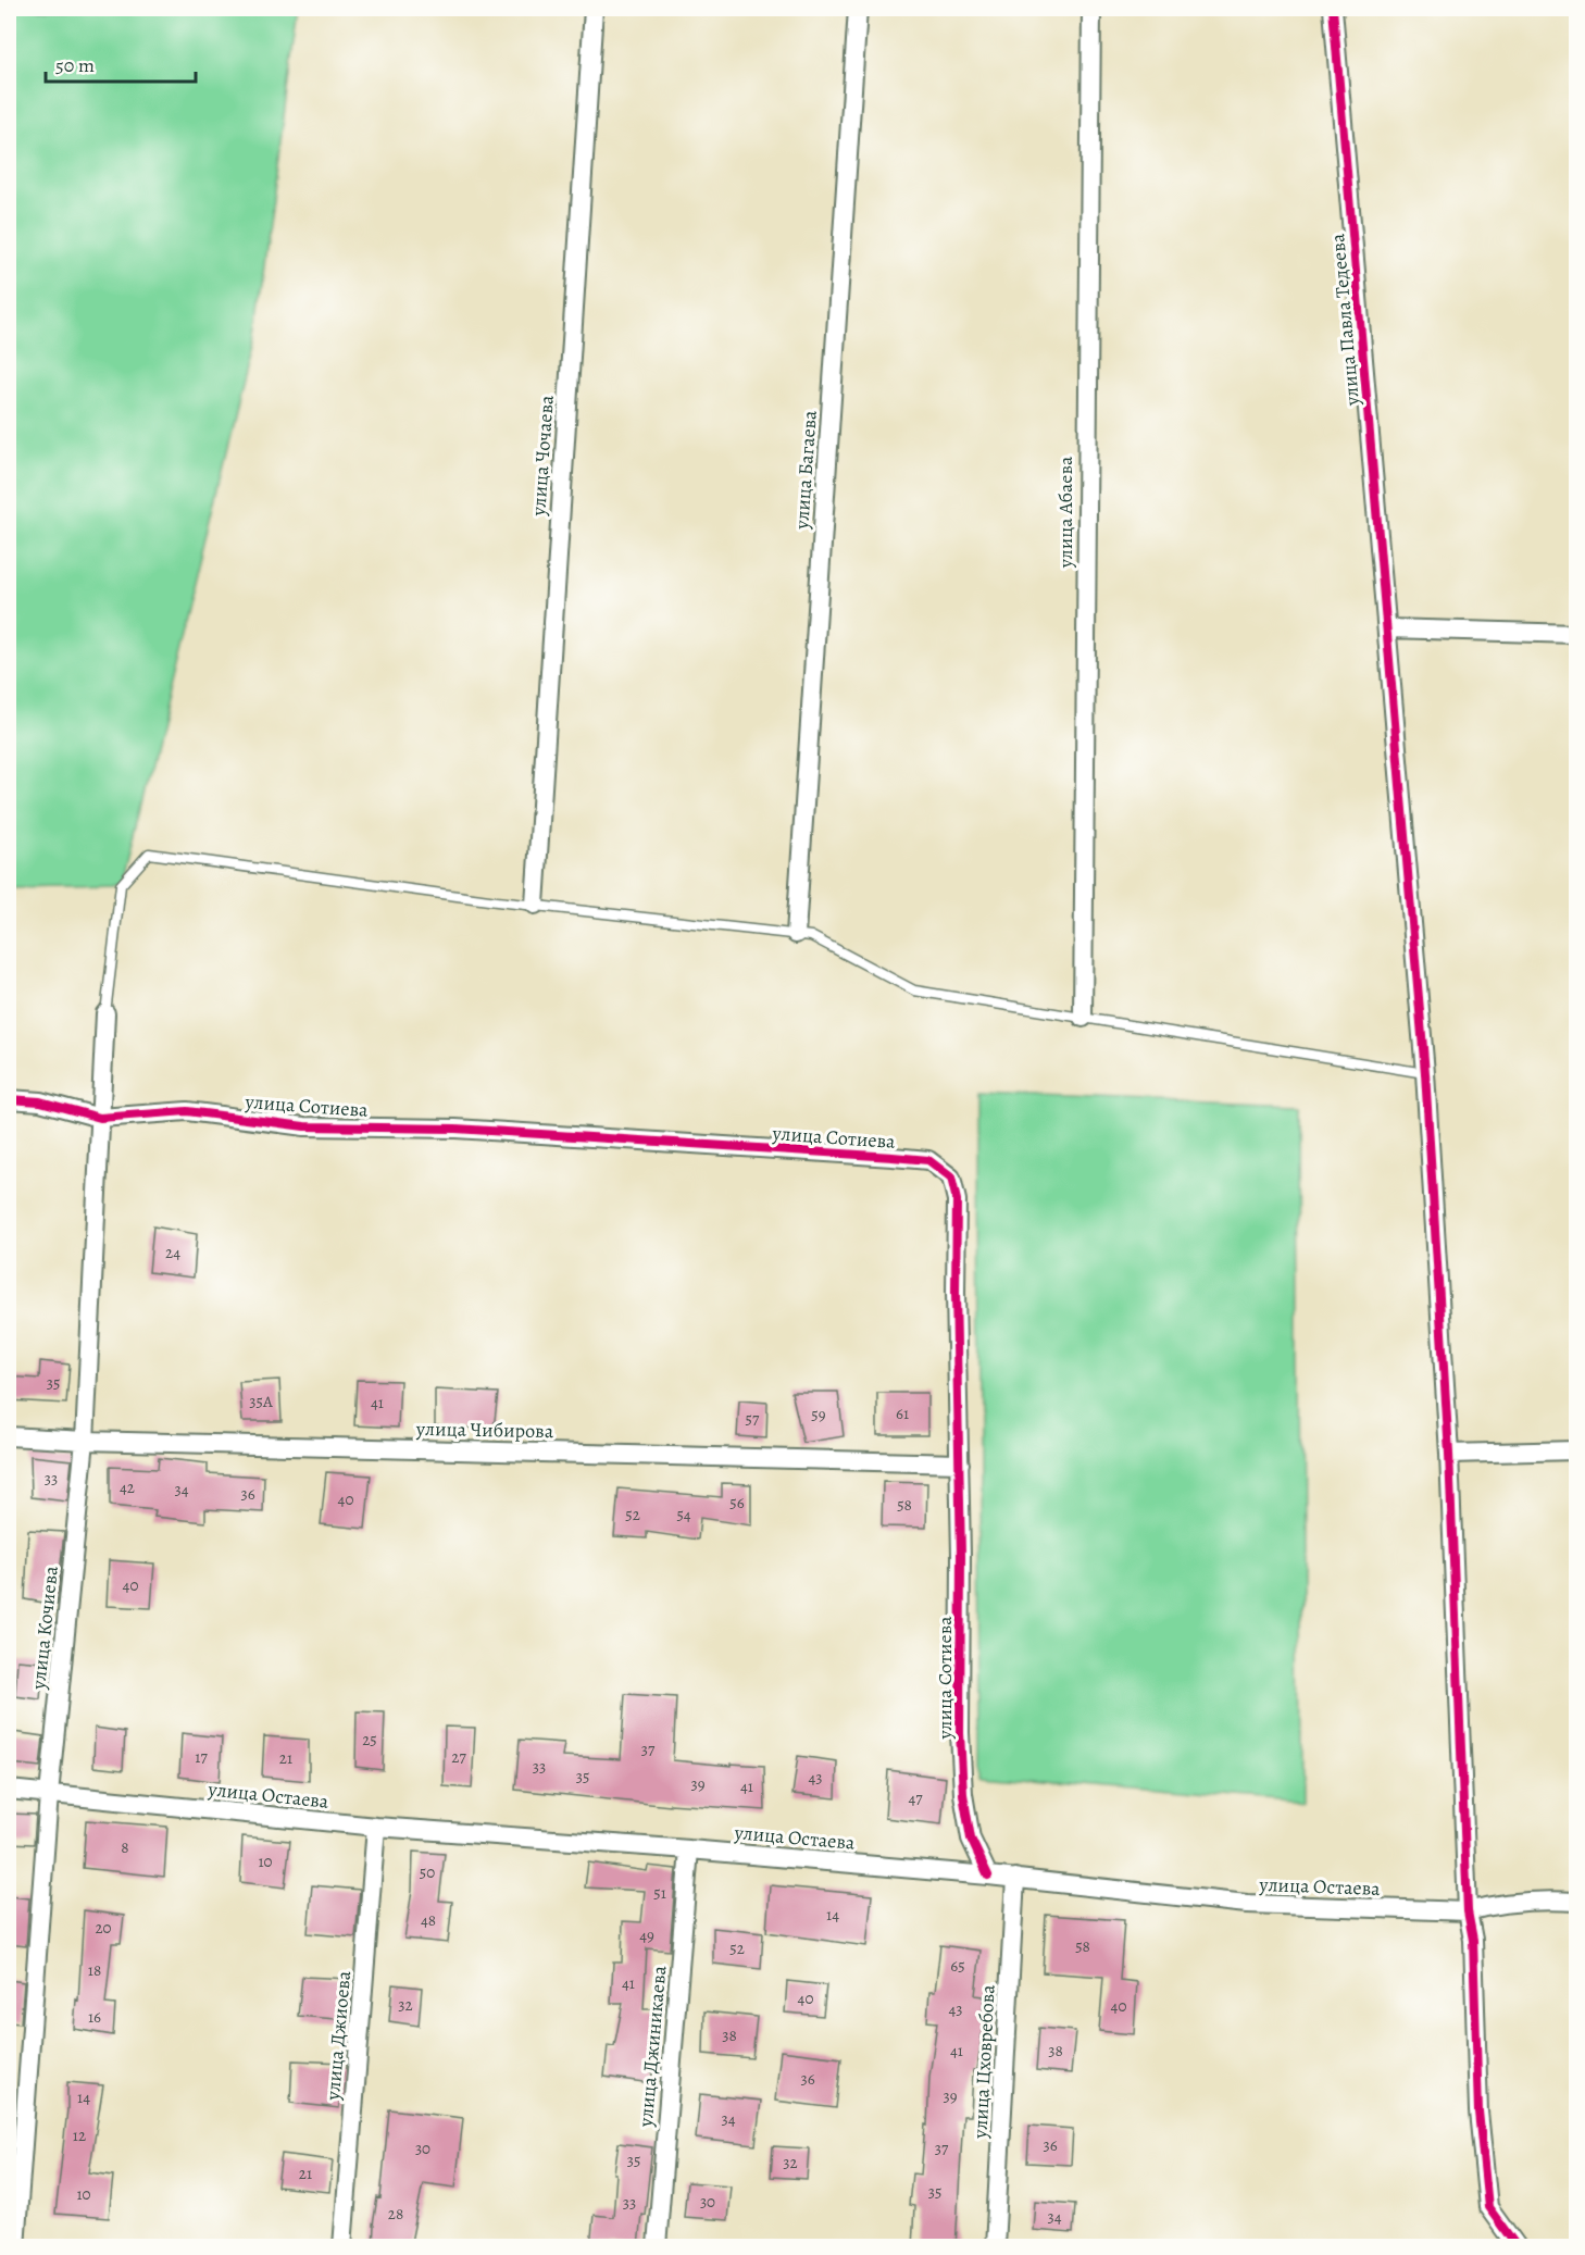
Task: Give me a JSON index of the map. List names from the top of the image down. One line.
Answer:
{"streets":{"street":["улица Павла Тедеева","улица Чочаева","улица Багаева","улица Абаева","улица Сотиева","улица Чибирова","улица Кочиева","улица Остаева","улица Джиоева","улица Джиникаева","улица Цховребова"]},"crossings":[["улица Павла Тедеева","улица Остаева"],["улица Сотиева","улица Чибирова"],["улица Сотиева","улица Кочиева"],["улица Сотиева","улица Остаева"],["улица Чибирова","улица Кочиева"],["улица Кочиева","улица Остаева"],["улица Остаева","улица Джиоева"],["улица Остаева","улица Джиникаева"],["улица Остаева","улица Цховребова"]],"house_numbers":["24","35","35А","41","61","59","57","33","42","34","36","40","56","58","52","54","40","25","37","17","27","21","33","35","43","39","41","47","8","10","50","51","14","48","20","49","58","52","65","18","41","40","32","40","43","16","38","41","38","36","39","14","34","12","36","30","37","35","32","21","35","10","30","33","28","34"],"scale_bar":"50 m"}
